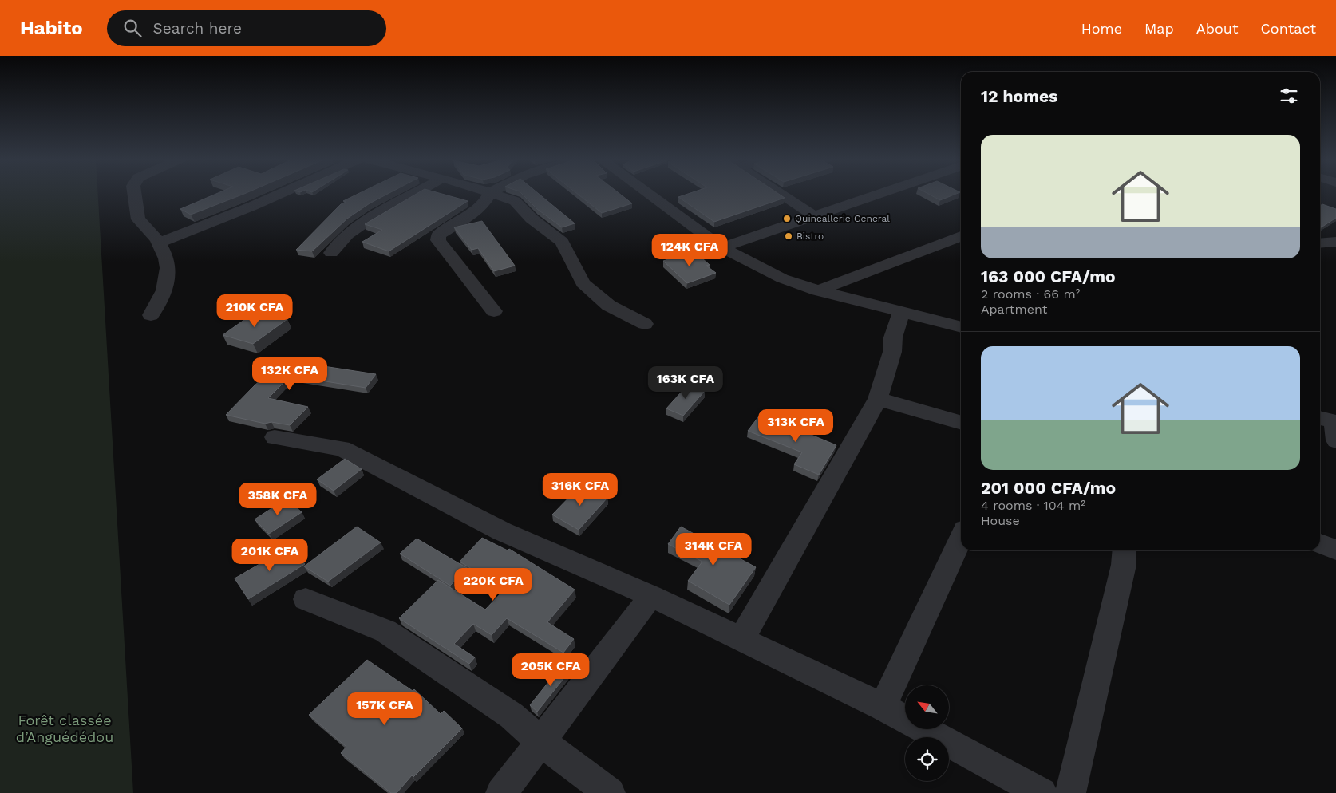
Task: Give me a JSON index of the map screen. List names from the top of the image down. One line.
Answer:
{"parks":["Forêt classée d’Anguédédou"],"places":["Quincallerie General","Bistro"],"north":"top left","page":{"header":"Habito","search":"Search here","nav":["Home","Map","About","Contact"],"heading":"12 homes","list":[{"name":"163 000 CFA/mo","note":"2 rooms · 66 m² · Apartment"},{"name":"201 000 CFA/mo","note":"4 rooms · 104 m² · House"}],"price":["124K CFA","210K CFA","132K CFA","163K CFA","313K CFA","316K CFA","358K CFA","314K CFA","201K CFA","220K CFA","205K CFA","157K CFA"]}}
